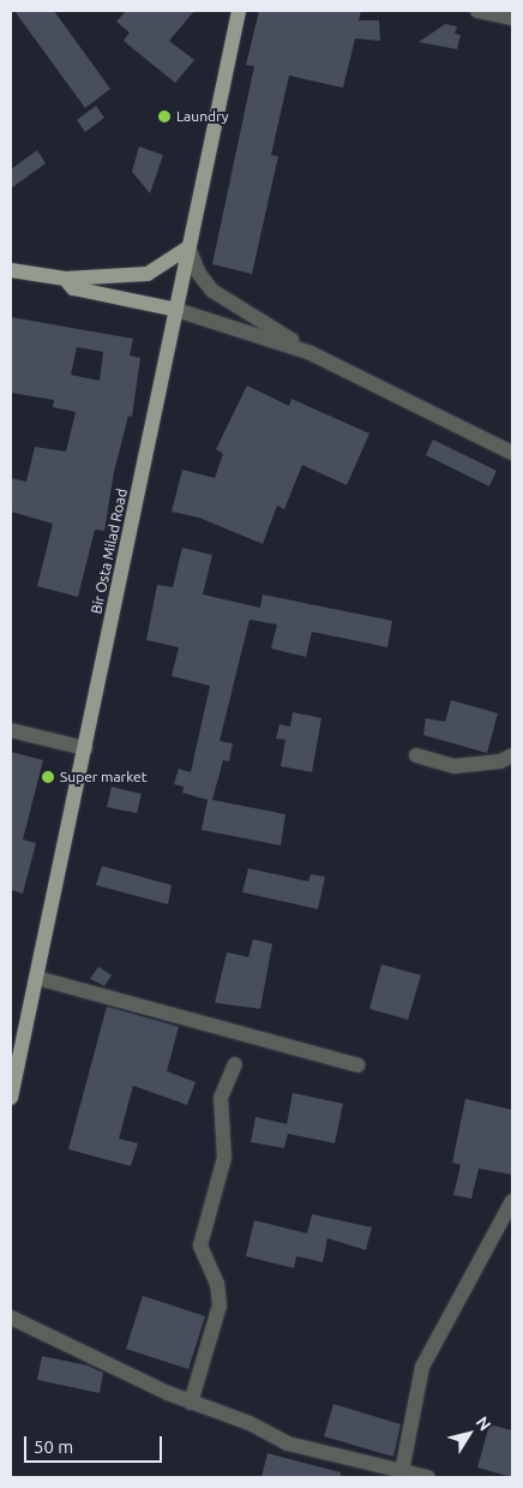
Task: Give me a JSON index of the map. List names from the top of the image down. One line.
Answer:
{"streets":{"main road":["Bir Osta Milad Road"]},"places":["Laundry","Super market"],"scale_bar":"50 m","north":"top right"}
